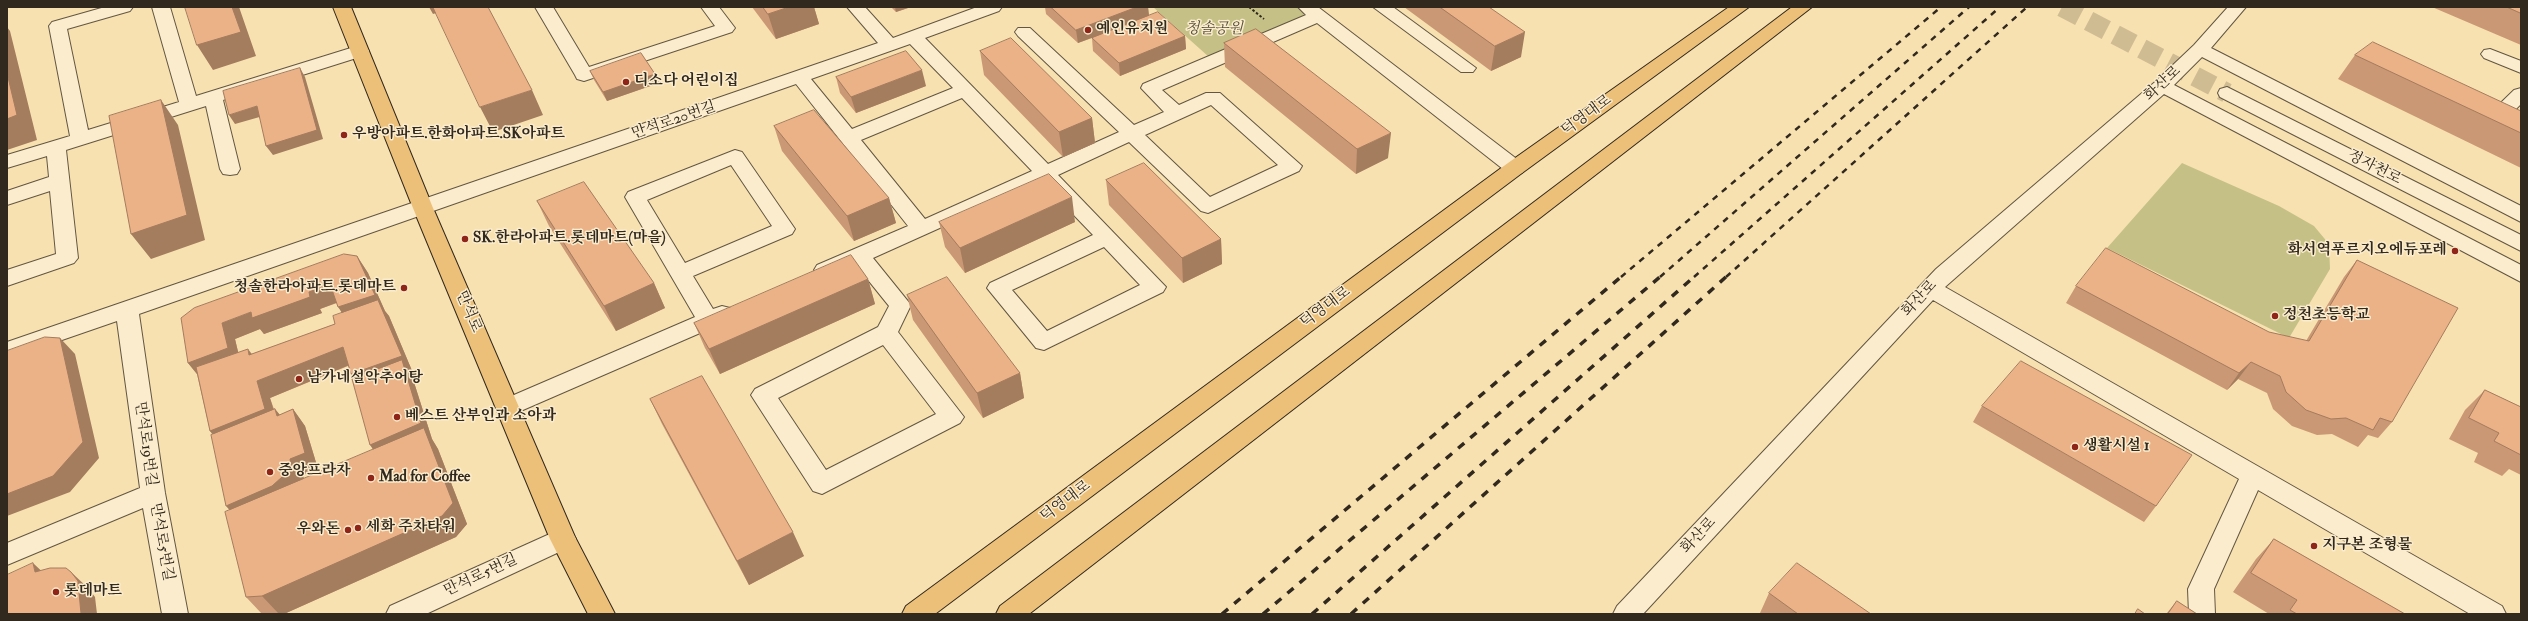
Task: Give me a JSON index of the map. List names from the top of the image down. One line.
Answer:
{"streets":{"main road":["덕영대로","만석로"],"street":["화산로","만석로20번길","정자천로","만석로19번길","만석로5번길"]},"crossings":[["만석로20번길","만석로"],["만석로","만석로5번길"],["만석로19번길","만석로5번길"]],"parks":["청솔공원"],"places":["예인유치원","디소다 어린이집","우방아파트.한화아파트.SK아파트","SK.한라아파트.롯데마트(마을)","화서역푸르지오에듀포레","청솔한라아파트.롯데마트","정천초등학교","남가네설악추어탕","베스트 산부인과 소아과","생활시설 1","중앙프라자","Mad for Coffee","세화 주차타워","우와돈","지구본 조형물","롯데마트"]}
